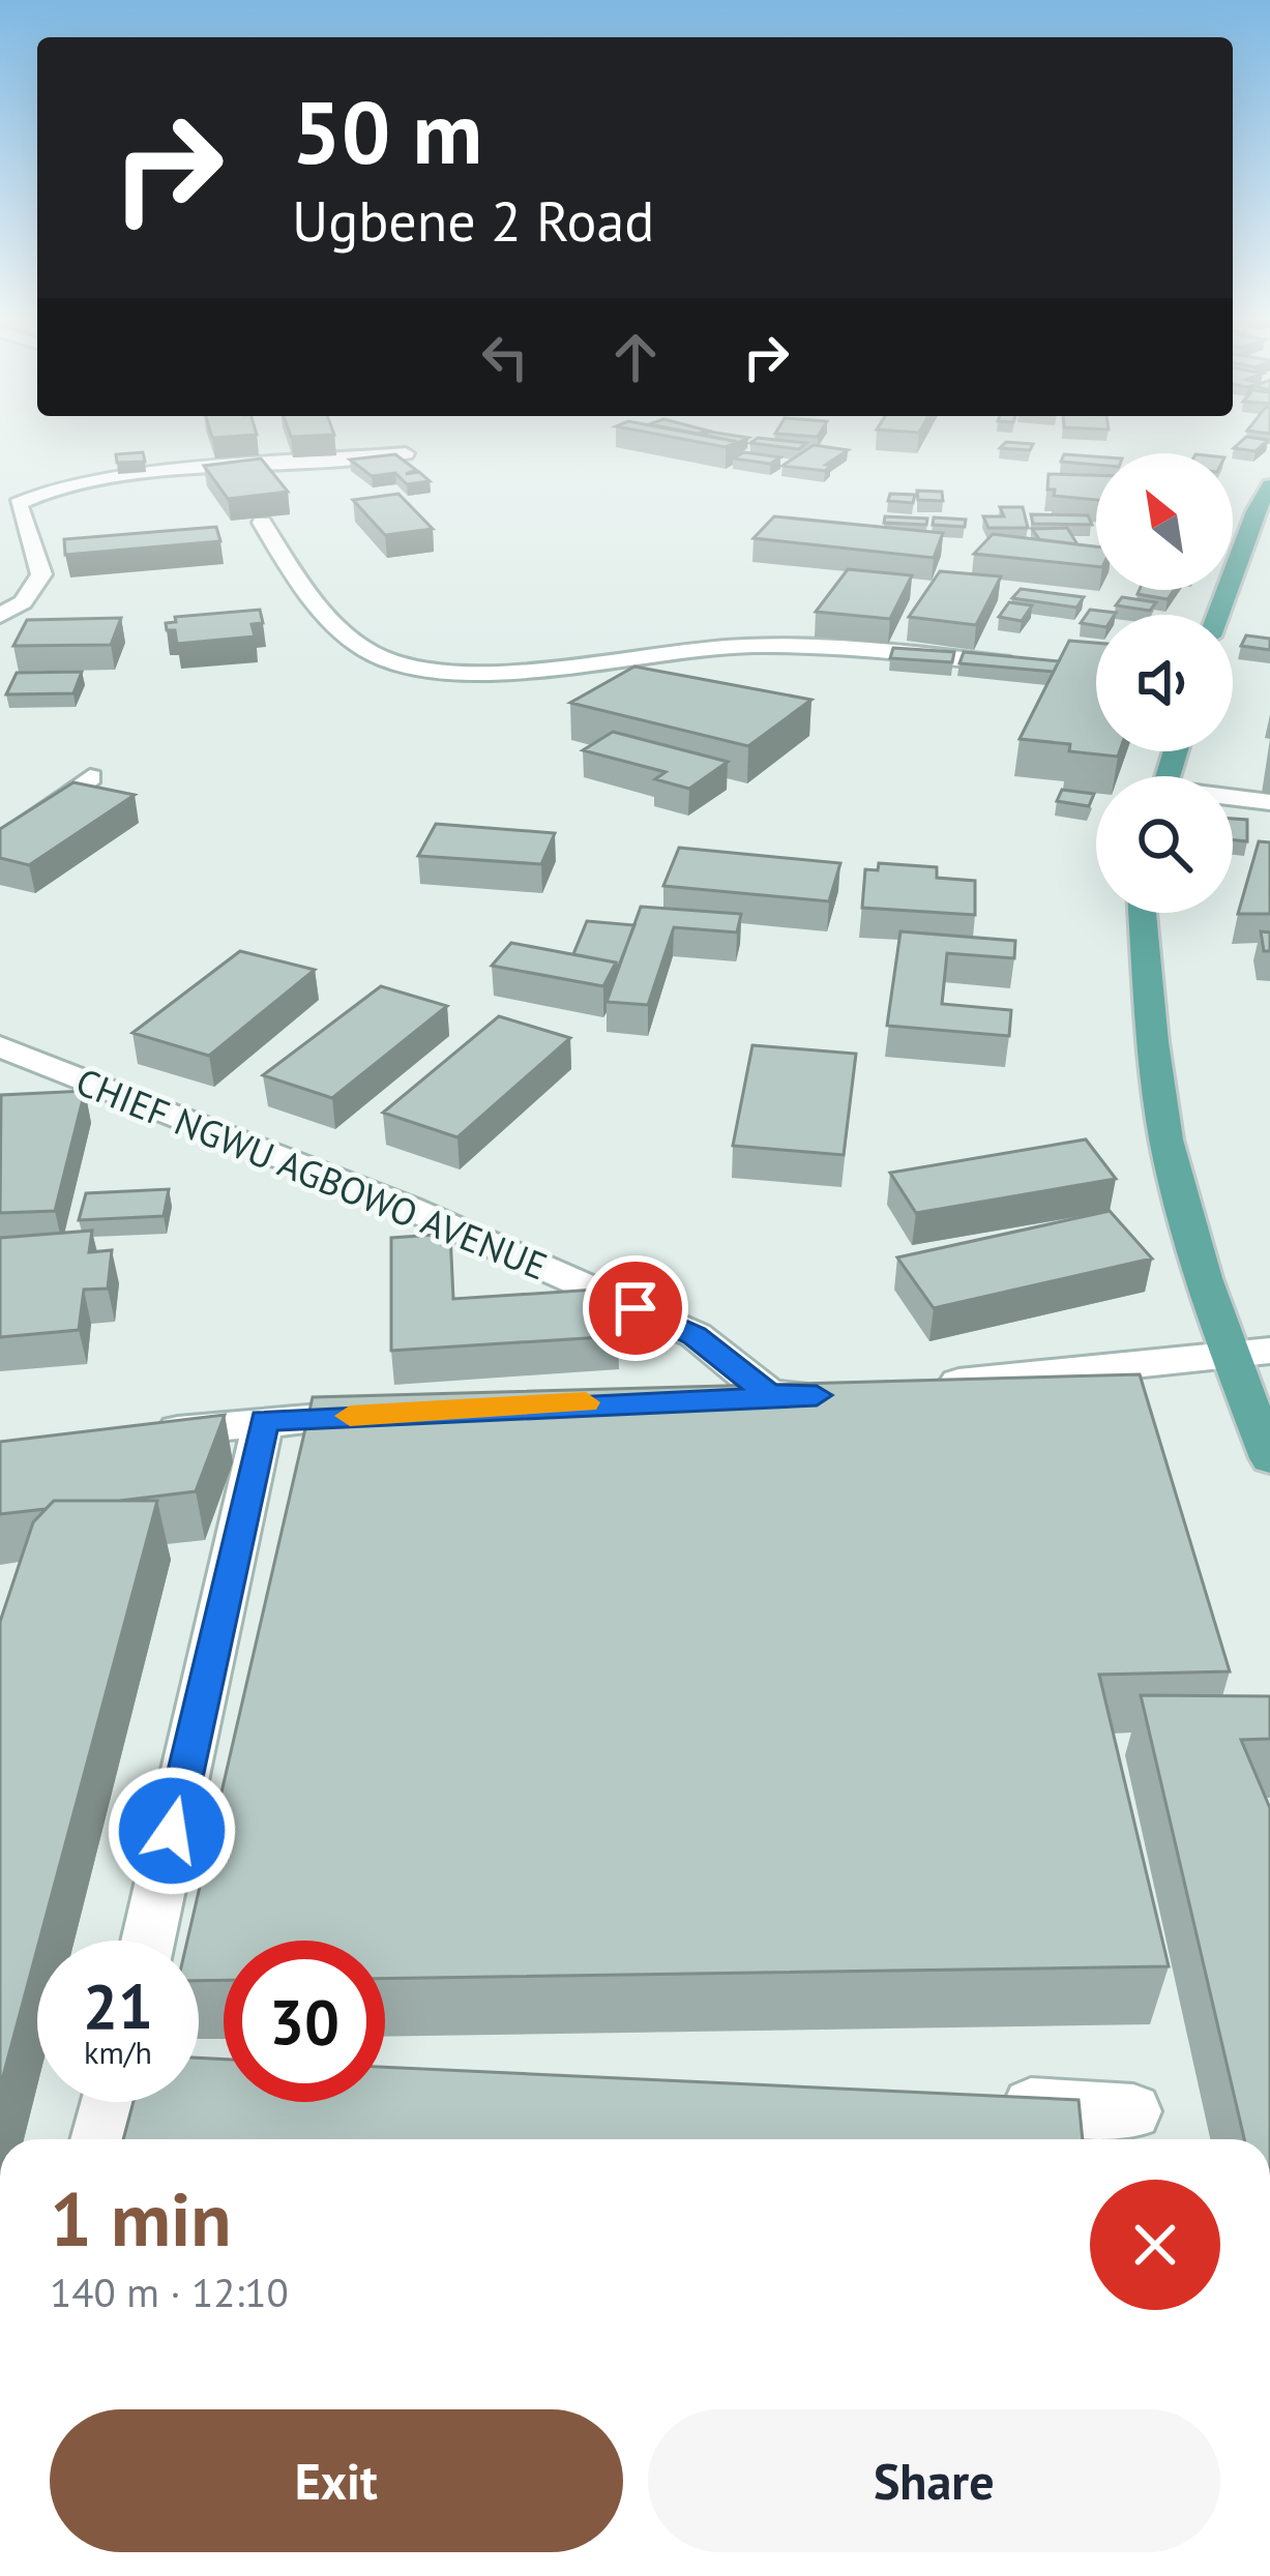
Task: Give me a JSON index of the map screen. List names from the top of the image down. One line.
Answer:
{"streets":{"street":["CHIEF NGWU AGBOWO AVENUE"]},"north":"top left","page":{"turn":["50 m","Ugbene 2 Road"],"speed":"21 km/h","limit":"30","heading":["1 min","140 m · 12:10"],"buttons":["Exit","Share"]}}
